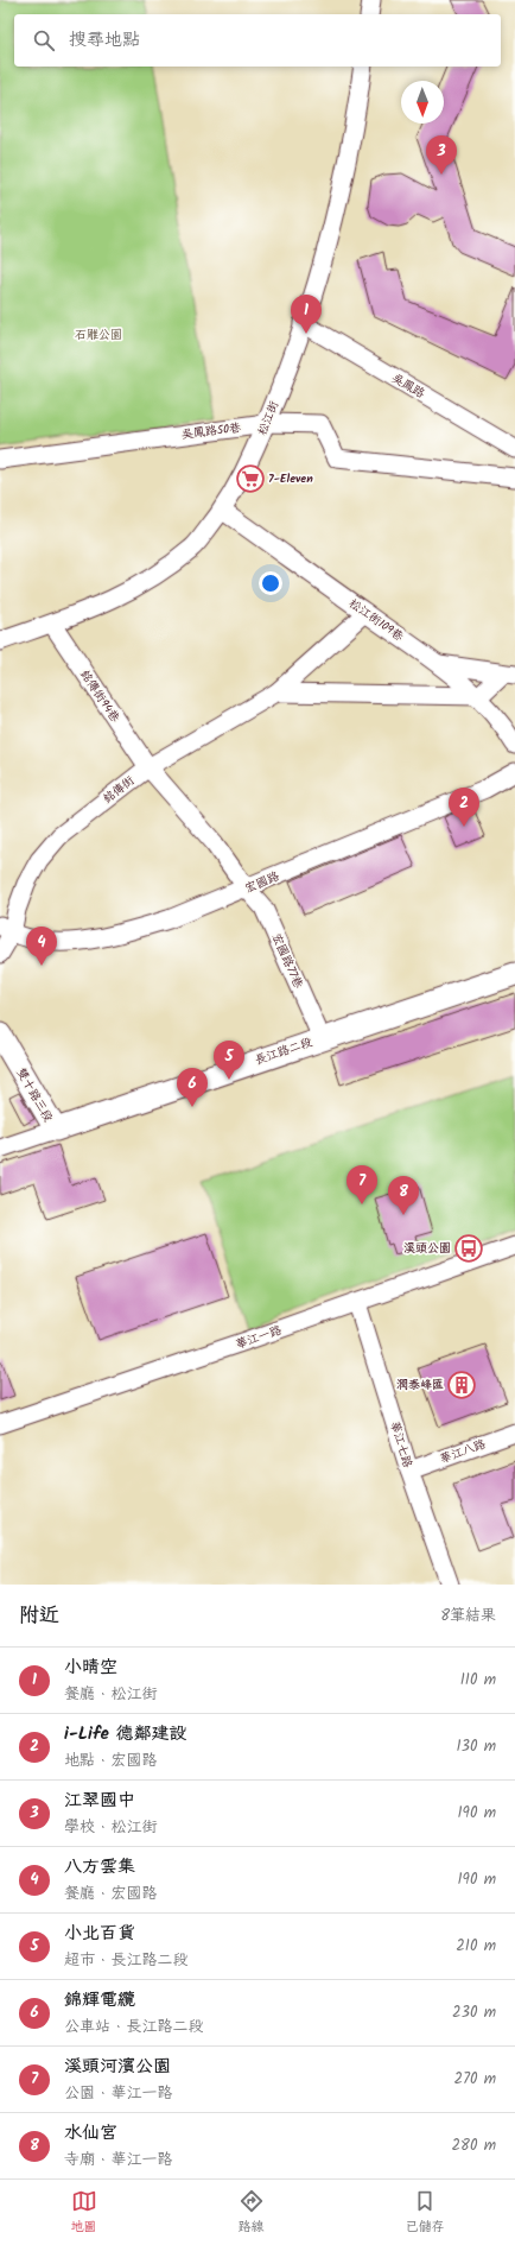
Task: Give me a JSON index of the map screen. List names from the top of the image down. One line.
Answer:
{"streets":{"street":["吳鳳路","松江街","吳鳳路50巷","松江街109巷","銘傳街94巷","銘傳街","宏國路","宏國路77巷","長江路二段","雙十路三段","華江一路","華江七路","華江八路"]},"crossings":[["吳鳳路","松江街"],["松江街","吳鳳路50巷"],["松江街","松江街109巷"],["松江街","銘傳街94巷"],["松江街109巷","銘傳街"],["銘傳街94巷","銘傳街"],["銘傳街94巷","宏國路"],["銘傳街94巷","宏國路77巷"],["銘傳街","宏國路"],["宏國路","宏國路77巷"],["宏國路77巷","長江路二段"],["長江路二段","雙十路三段"],["華江一路","華江七路"],["華江七路","華江八路"]],"parks":["石雕公園"],"places":{"supermarket":["7-Eleven"],"bus stop":["溪頭公園"],"building":["潤泰峰匯"]},"north":"bottom","page":{"search":"搜尋地點","pins":["3","1","2","4","5","6","7","8"],"heading":["附近","8筆結果"],"list":[{"mark":"1","name":"小晴空","note":"餐廳 · 松江街","value":"110 m"},{"mark":"2","name":"i-Life 德鄰建設","note":"地點 · 宏國路","value":"130 m"},{"mark":"3","name":"江翠國中","note":"學校 · 松江街","value":"190 m"},{"mark":"4","name":"八方雲集","note":"餐廳 · 宏國路","value":"190 m"},{"mark":"5","name":"小北百貨","note":"超市 · 長江路二段","value":"210 m"},{"mark":"6","name":"錦輝電纜","note":"公車站 · 長江路二段","value":"230 m"},{"mark":"7","name":"溪頭河濱公園","note":"公園 · 華江一路","value":"270 m"},{"mark":"8","name":"水仙宮","note":"寺廟 · 華江一路","value":"280 m"}],"nav":["地圖","路線","已儲存"]}}
